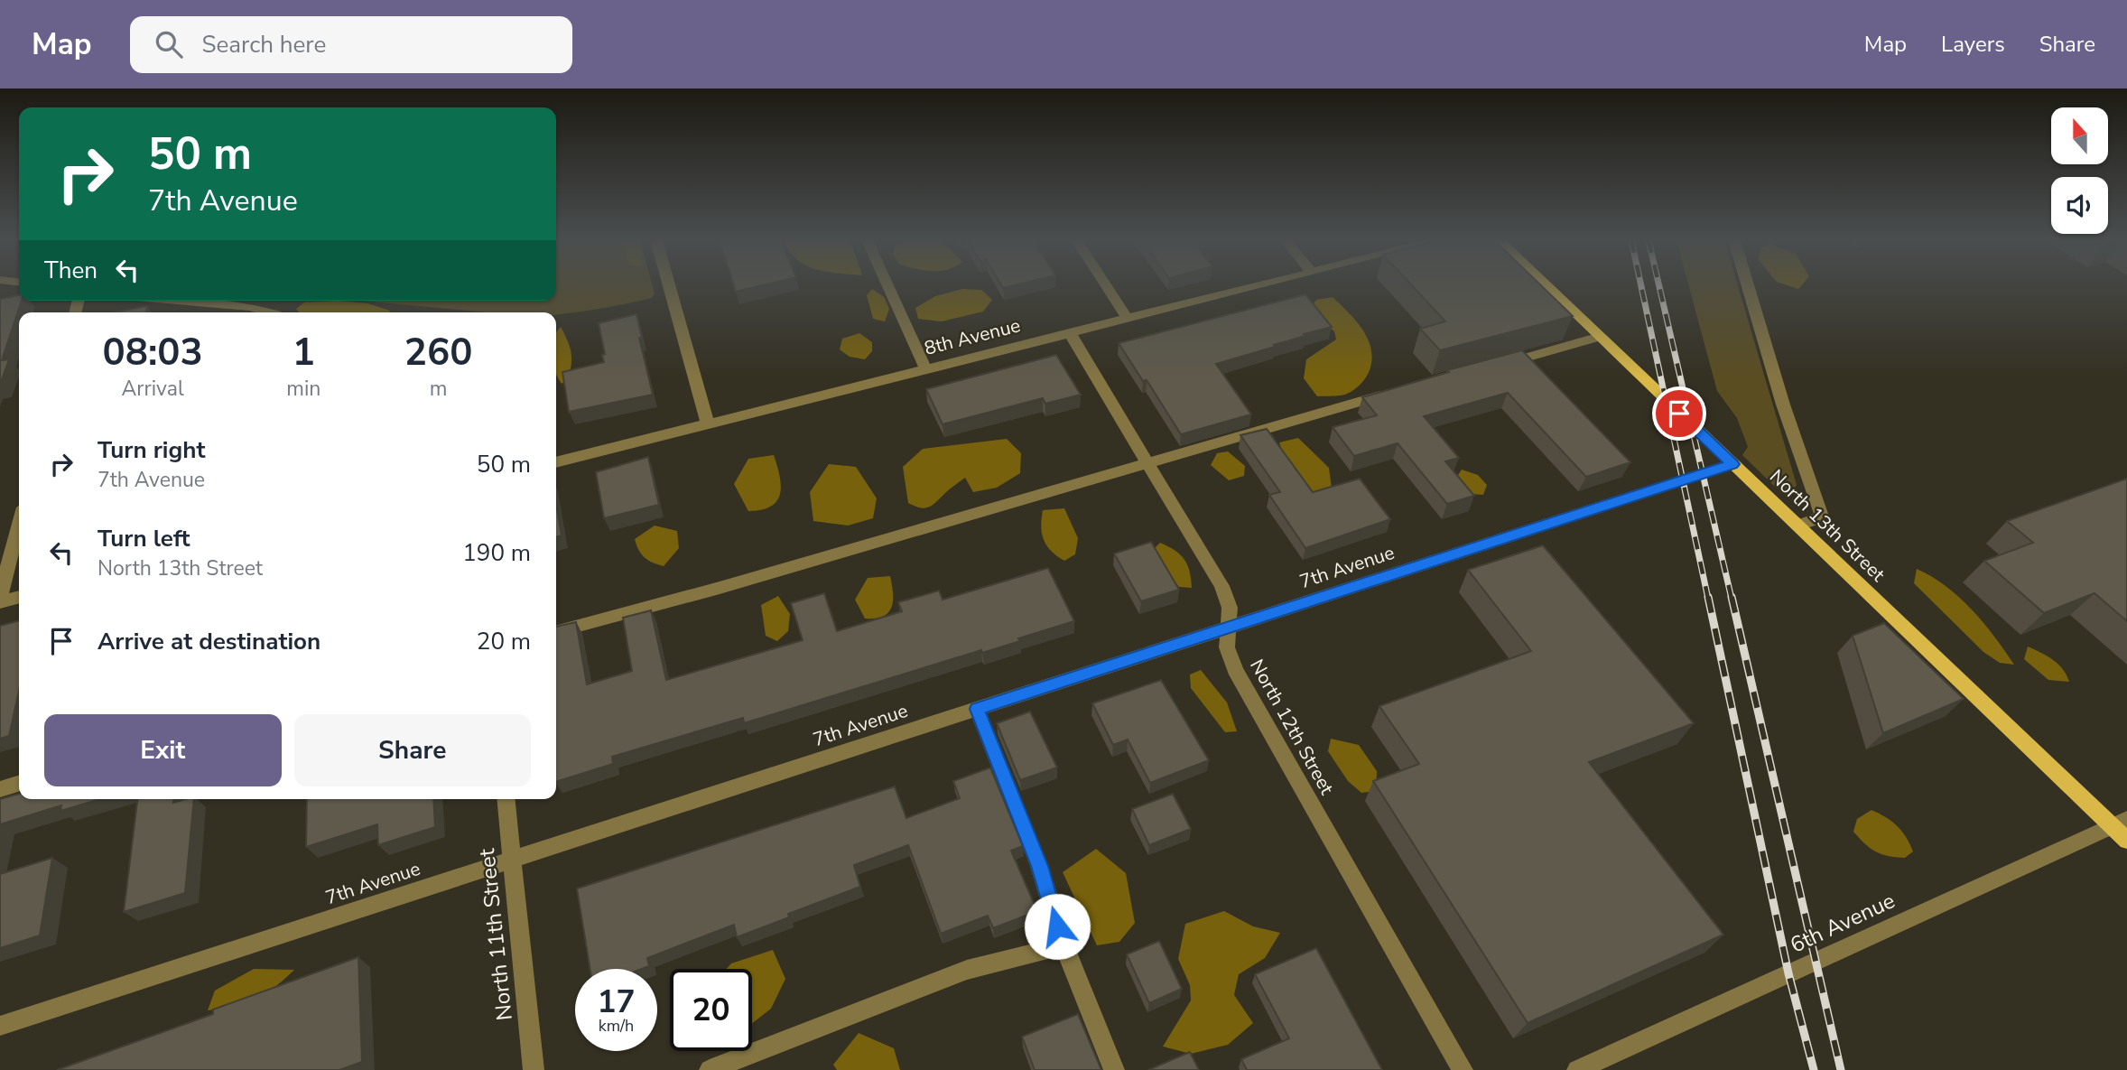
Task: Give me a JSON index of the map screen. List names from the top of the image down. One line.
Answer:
{"streets":{"main road":["North 13th Street"],"street":["8th Avenue","7th Avenue","North 12th Street","6th Avenue","North 11th Street"]},"crossings":[["8th Avenue","North 12th Street"],["North 13th Street","7th Avenue"],["North 13th Street","6th Avenue"],["7th Avenue","North 12th Street"],["7th Avenue","North 11th Street"]],"north":"top","page":{"header":"Map","search":"Search here","nav":["Map","Layers","Share"],"turn":["50 m","7th Avenue"],"then":"Then","eta":["08:03","Arrival","1","min","260","m"],"list":[{"name":"Turn right","note":"7th Avenue","value":"50 m"},{"name":"Turn left","note":"North 13th Street","value":"190 m"},{"name":"Arrive at destination","value":"20 m"}],"buttons":["Exit","Share"],"speed":"17 km/h","limit":"20"}}
